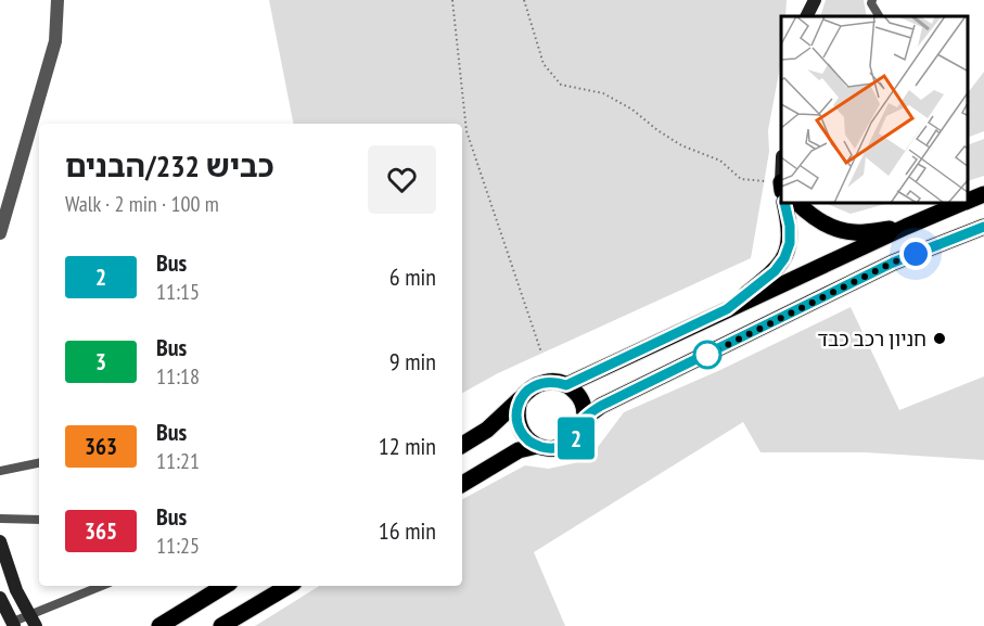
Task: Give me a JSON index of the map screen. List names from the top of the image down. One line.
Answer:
{"places":["חניון רכב כבד"],"lines":["bus line 2"],"page":{"on_map":"2","heading":["כביש 232/הבנים","Walk · 2 min · 100 m"],"list":[{"mark":"2","name":"Bus","note":"11:15","value":"6 min"},{"mark":"3","name":"Bus","note":"11:18","value":"9 min"},{"mark":"363","name":"Bus","note":"11:21","value":"12 min"},{"mark":"365","name":"Bus","note":"11:25","value":"16 min"}]}}
